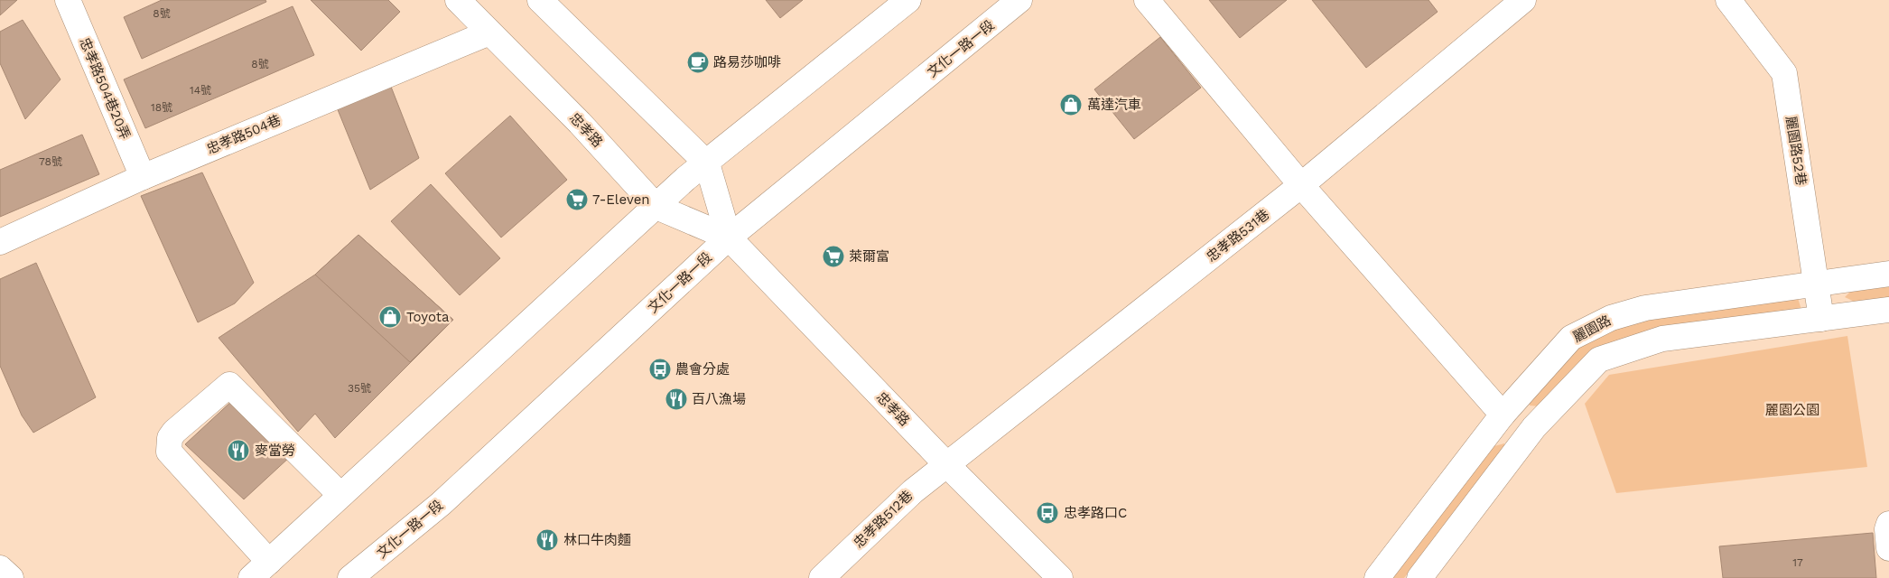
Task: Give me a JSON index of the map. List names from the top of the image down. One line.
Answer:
{"streets":{"street":["文化一路一段","忠孝路504巷20弄","忠孝路","忠孝路504巷","麗園路52巷","忠孝路531巷","麗園路","忠孝路512巷"]},"crossings":[["文化一路一段","忠孝路"],["忠孝路504巷20弄","忠孝路504巷"],["忠孝路","忠孝路504巷"],["忠孝路","忠孝路531巷"],["忠孝路","忠孝路512巷"],["麗園路52巷","麗園路"],["忠孝路531巷","忠孝路512巷"]],"parks":["麗園公園"],"places":{"cafe":["路易莎咖啡"],"shop":["萬達汽車","Toyota"],"supermarket":["7-Eleven","萊爾富"],"bus stop":["農會分處","忠孝路口C"],"restaurant":["百八漁場","麥當勞","林口牛肉麵"]},"house_numbers":["8號","8號","14號","18號","78號","35號","17"]}
